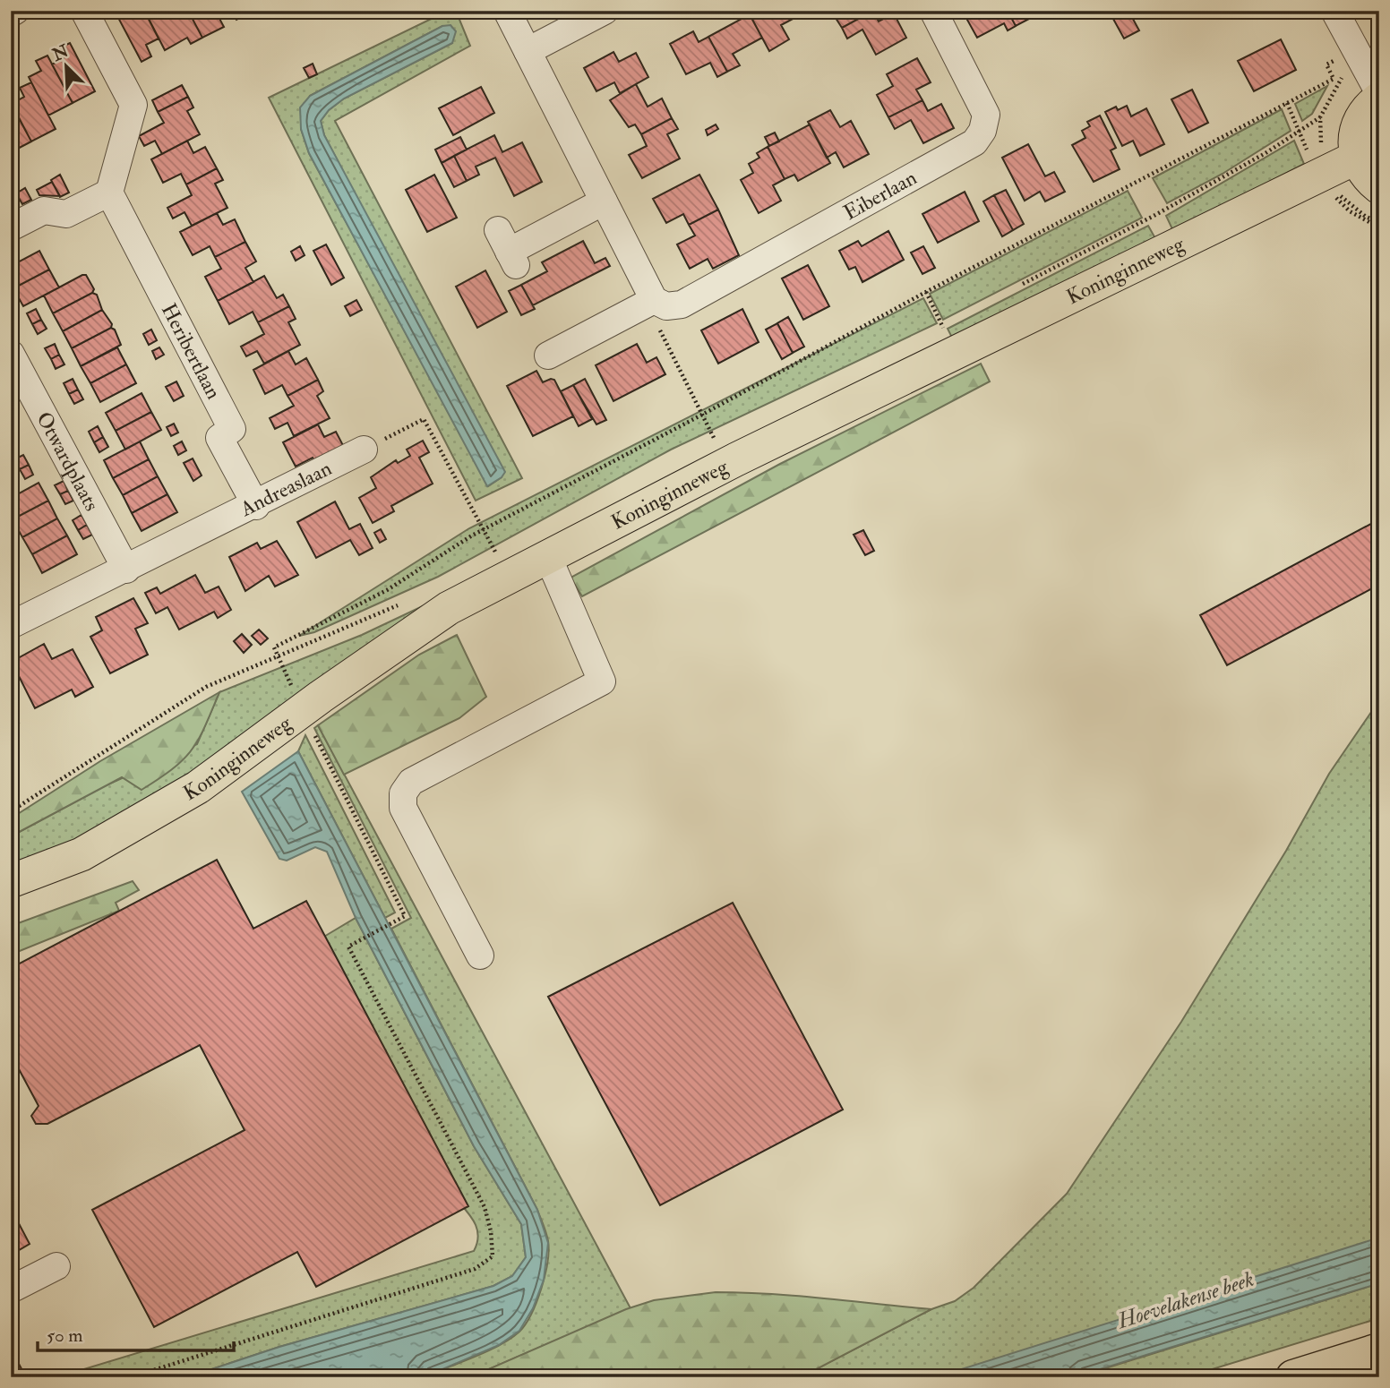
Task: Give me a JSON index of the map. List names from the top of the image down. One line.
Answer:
{"streets":{"main road":["Koninginneweg"],"street":["Eiberlaan","Heribertlaan","Otwardplaats","Andreaslaan"]},"crossings":[["Heribertlaan","Andreaslaan"],["Otwardplaats","Andreaslaan"]],"water":["Hoevelakense beek"],"scale_bar":"50 m","north":"top left"}
